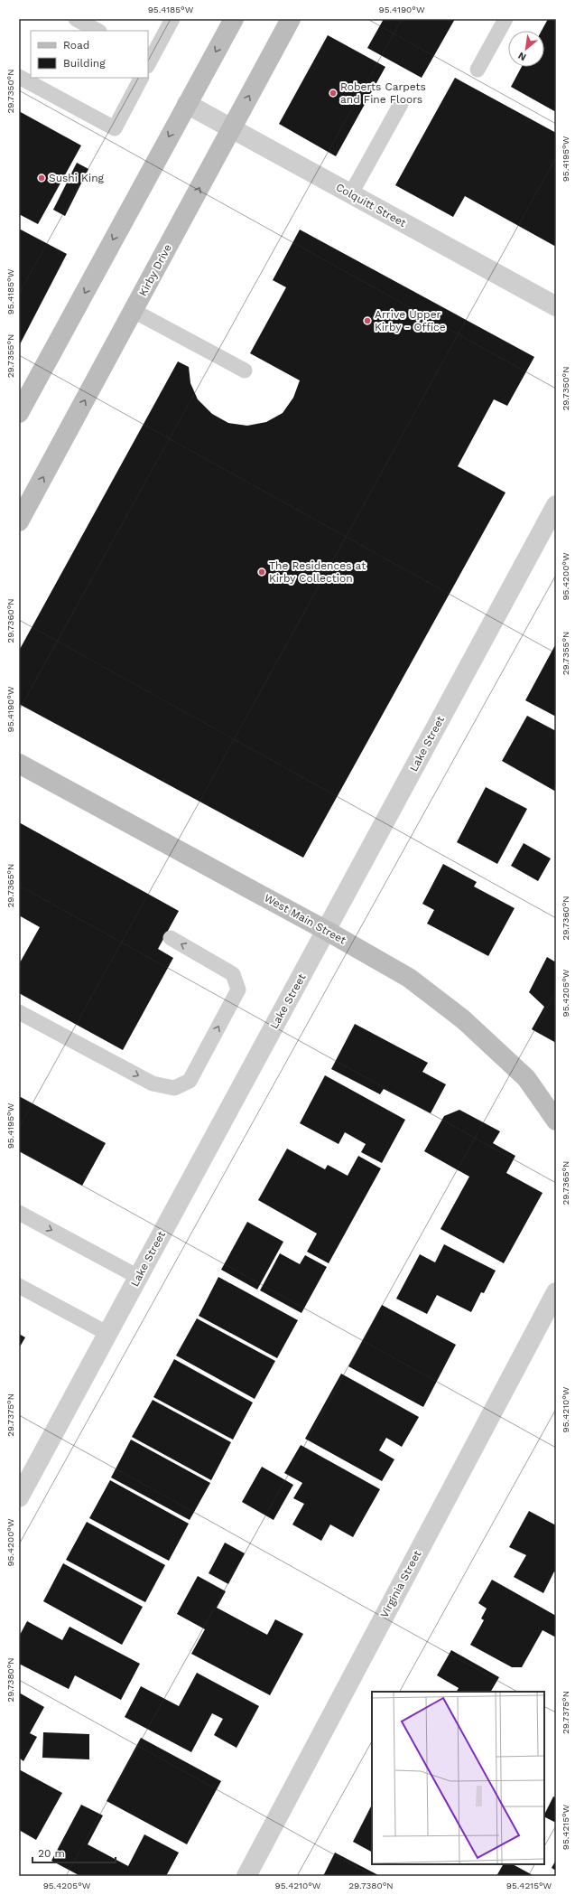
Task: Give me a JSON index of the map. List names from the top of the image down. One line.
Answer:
{"streets":{"main road":["Kirby Drive","West Main Street"],"street":["Colquitt Street","Lake Street","Virginia Street"]},"crossings":[["Colquitt Street","Kirby Drive"],["Lake Street","West Main Street"]],"places":["Roberts Carpets and Fine Floors","Sushi King","Arrive Upper Kirby - Office","The Residences at Kirby Collection"],"legend":["Road","Building"],"scale_bar":"20 m","north":"bottom left","coordinates":["95.4185°W","95.4190°W","29.7350°N","95.4195°W","29.7355°N","95.4200°W","29.7360°N","29.7365°N","95.4205°W","95.4210°W","29.7375°N","29.7380°N","95.4215°W"]}
